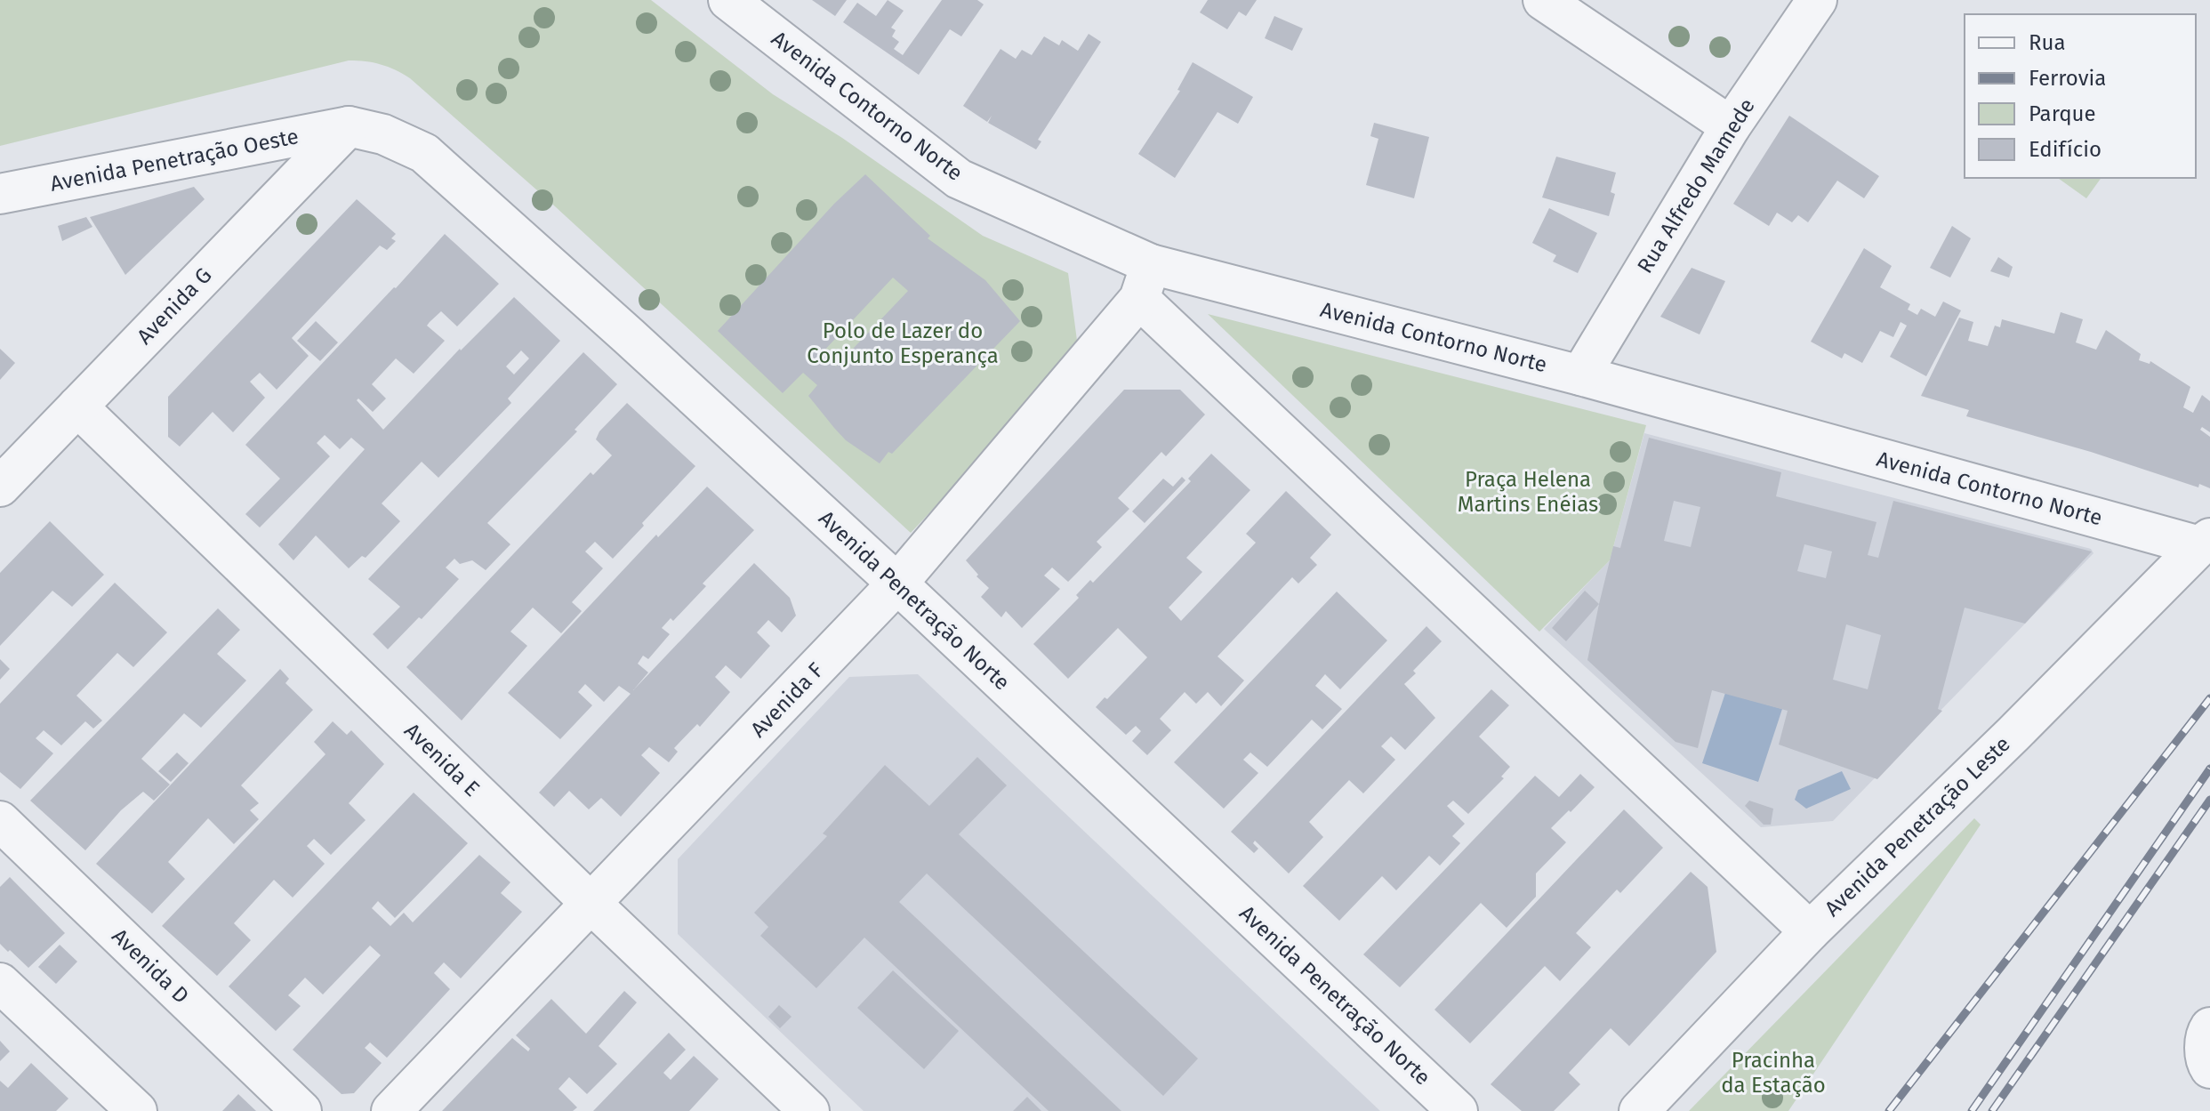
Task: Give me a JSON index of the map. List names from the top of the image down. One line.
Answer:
{"streets":{"street":["Avenida Contorno Norte","Avenida Penetração Oeste","Rua Alfredo Mamede","Avenida G","Avenida Penetração Norte","Avenida F","Avenida E","Avenida Penetração Leste","Avenida D"]},"crossings":[["Avenida Contorno Norte","Rua Alfredo Mamede"],["Avenida Contorno Norte","Avenida F"],["Avenida Contorno Norte","Avenida Penetração Leste"],["Avenida Penetração Oeste","Avenida G"],["Avenida Penetração Oeste","Avenida Penetração Norte"],["Avenida G","Avenida Penetração Norte"],["Avenida G","Avenida E"],["Avenida Penetração Norte","Avenida F"],["Avenida F","Avenida E"]],"parks":["Polo de Lazer do Conjunto Esperança","Praça Helena Martins Enéias","Pracinha da Estação"],"legend":["Rua","Ferrovia","Parque","Edifício"]}
